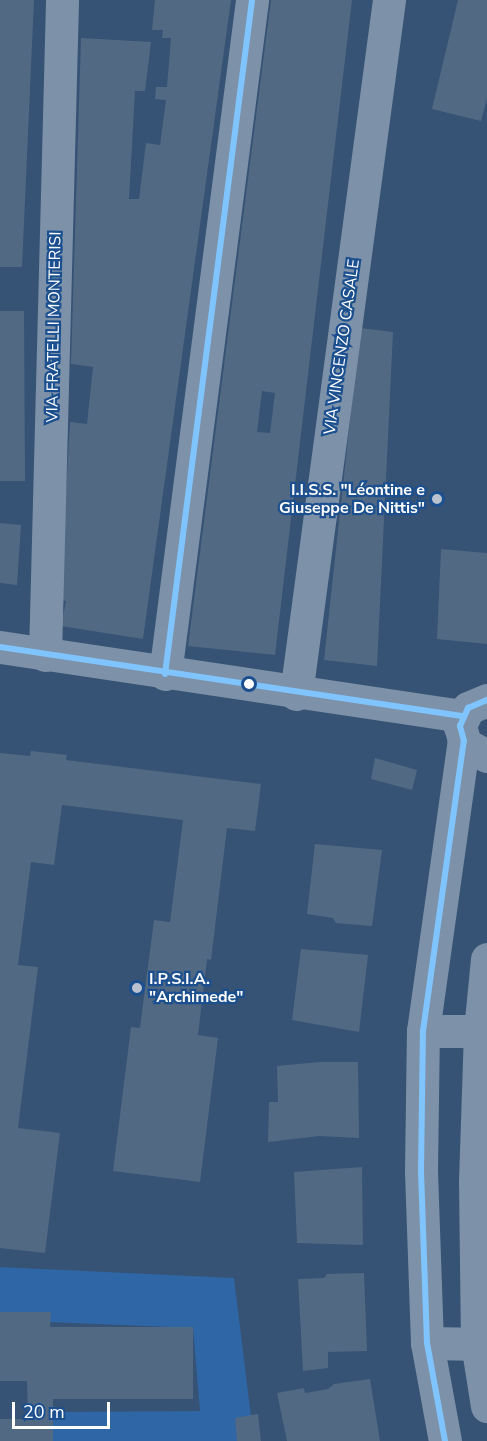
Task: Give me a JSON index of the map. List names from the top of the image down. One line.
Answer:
{"streets":{"street":["VIA FRATELLI MONTERISI","VIA VINCENZO CASALE"]},"places":["I.I.S.S. \"Léontine e Giuseppe De Nittis\"","I.P.S.I.A. \"Archimede\""],"scale_bar":"20 m"}
